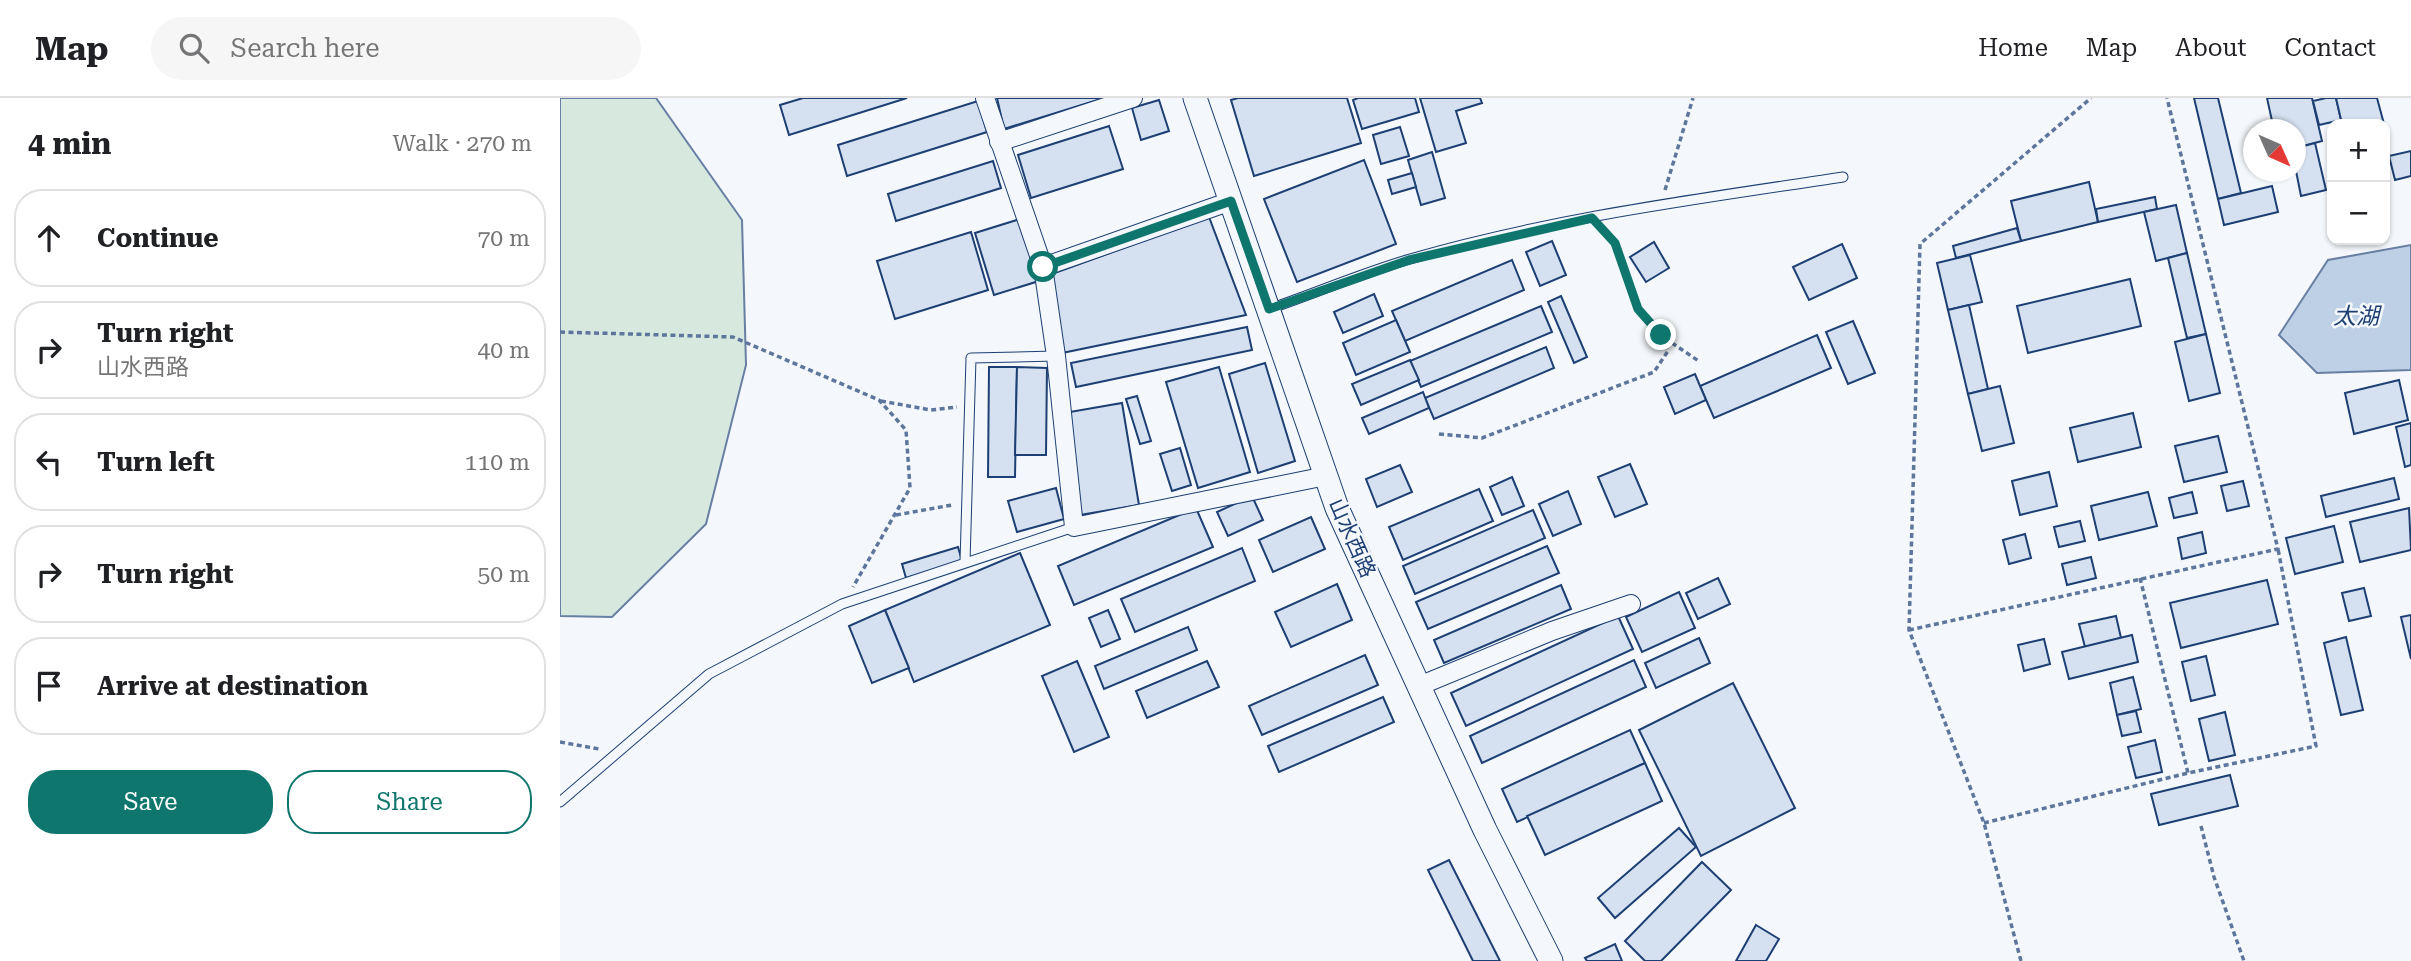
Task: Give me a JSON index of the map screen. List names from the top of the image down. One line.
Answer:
{"streets":{"street":["山水西路"]},"water":["太湖"],"north":"bottom right","page":{"header":"Map","search":"Search here","nav":["Home","Map","About","Contact"],"heading":["4 min","Walk · 270 m"],"map_buttons":["+","−"],"list":[["Continue","70 m"],["Turn right","山水西路","40 m"],["Turn left","110 m"],["Turn right","50 m"],"Arrive at destination"],"buttons":["Save","Share"]}}
